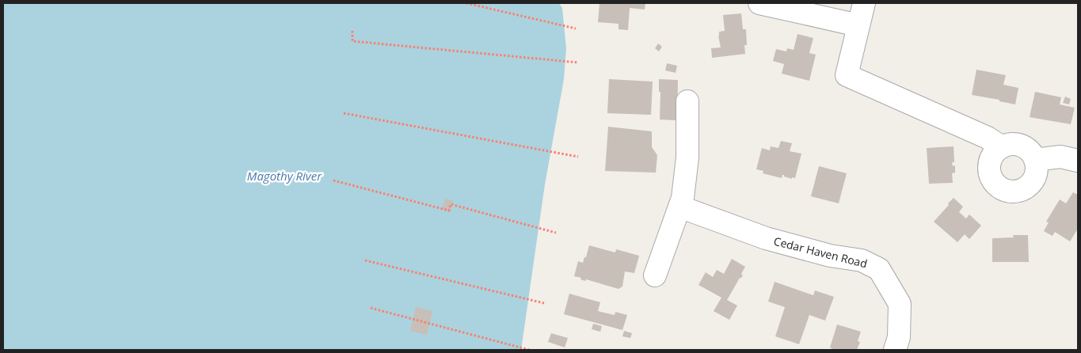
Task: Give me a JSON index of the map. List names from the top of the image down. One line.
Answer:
{"streets":{"street":["Cedar Haven Road"]},"water":["Magothy River"]}
